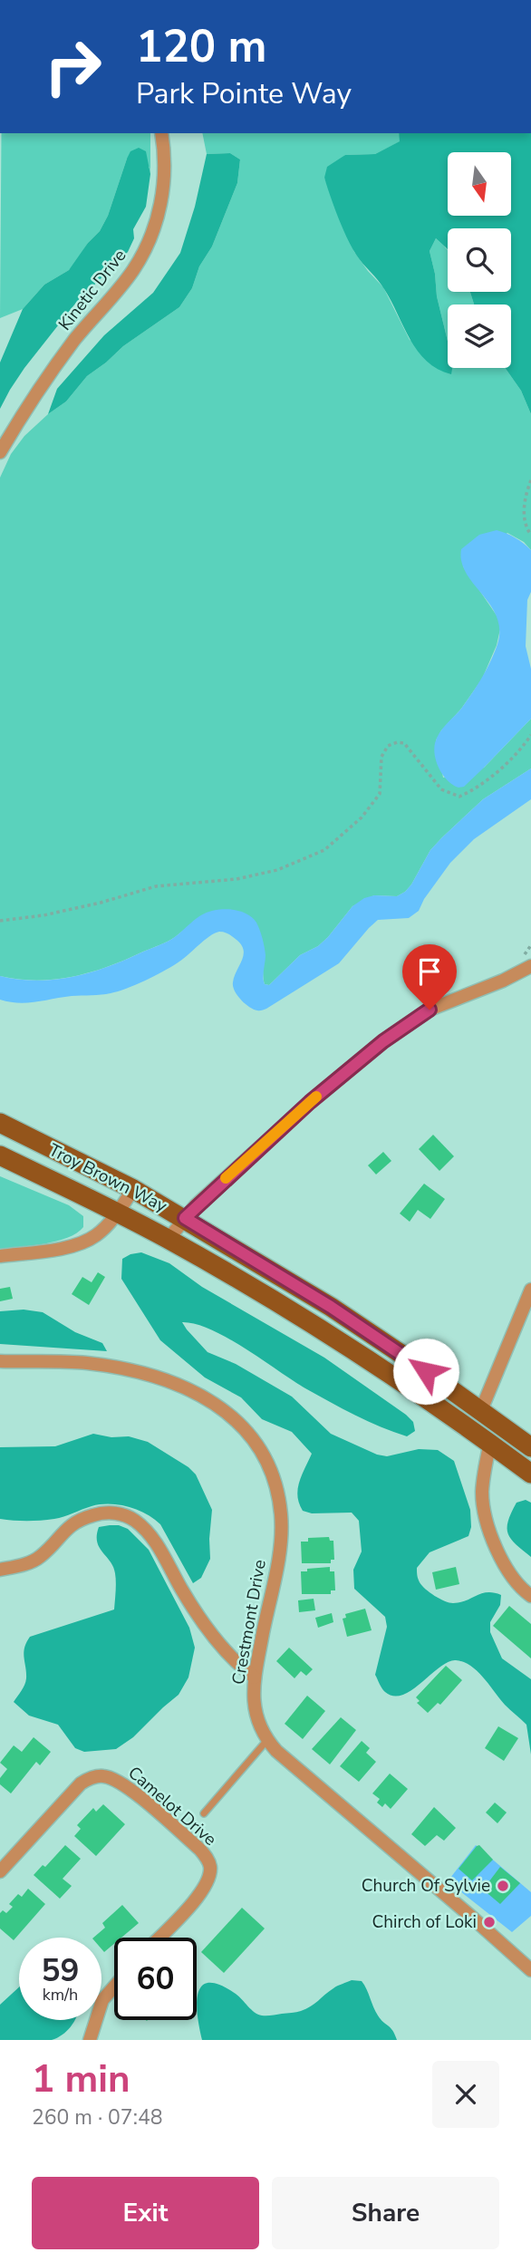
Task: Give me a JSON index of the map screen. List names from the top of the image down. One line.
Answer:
{"streets":{"main road":["Troy Brown Way"],"street":["Kinetic Drive","Crestmont Drive","Camelot Drive"]},"places":["Church Of Sylvie","Chirch of Loki"],"north":"bottom","page":{"turn":["120 m","Park Pointe Way"],"speed":"59 km/h","limit":"60","heading":["1 min","260 m · 07:48"],"buttons":["Exit","Share"]}}
